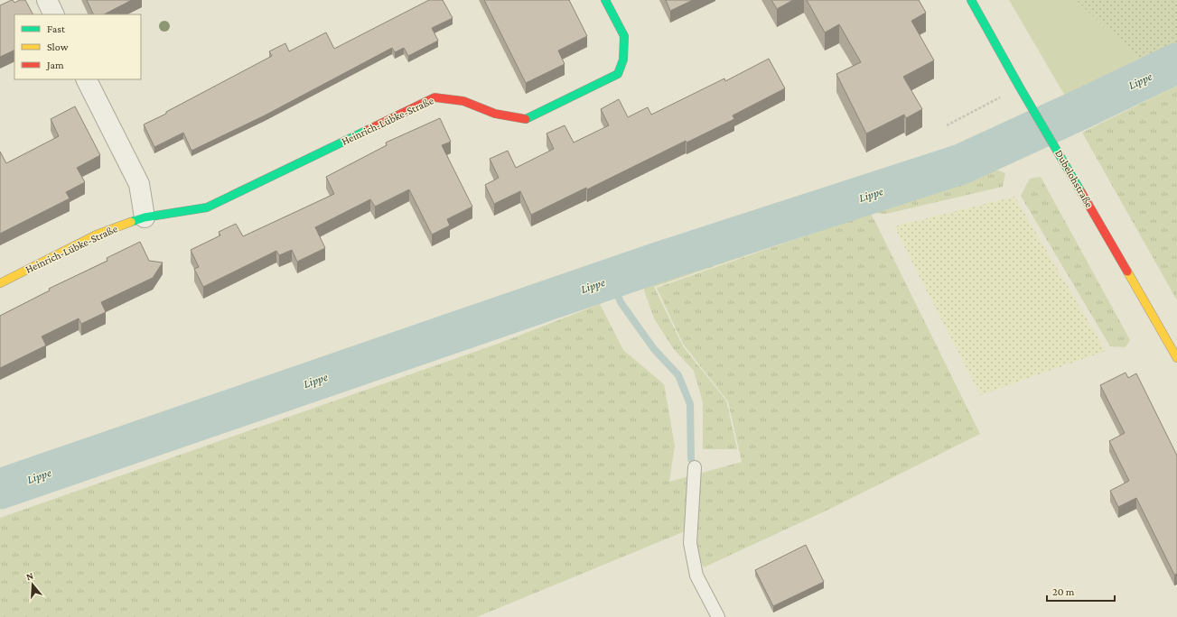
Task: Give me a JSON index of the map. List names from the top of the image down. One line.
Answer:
{"streets":{"street":["Heinrich-Lübke-Straße","Dubelohstraße"]},"water":["Lippe"],"legend":["Fast","Slow","Jam"],"scale_bar":"20 m","north":"top"}
